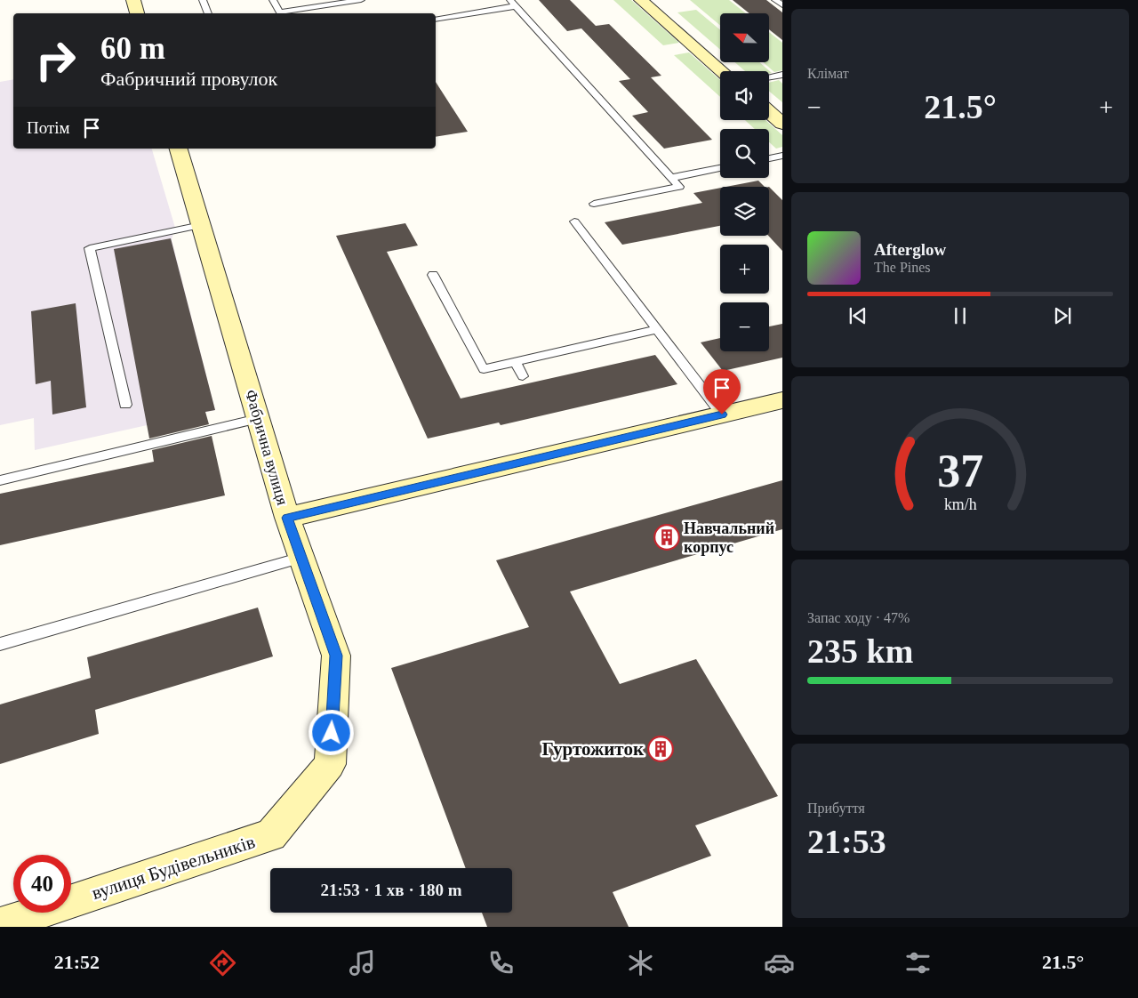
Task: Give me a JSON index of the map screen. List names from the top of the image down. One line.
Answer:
{"streets":{"street":["Фабрична вулиця","вулиця Будівельників"]},"crossings":[["Фабрична вулиця","вулиця Будівельників"]],"places":{"building":["Навчальний корпус","Гуртожиток"]},"north":"left","page":{"tile":["Клімат",["Запас ходу · 47%","235 km"],["Прибуття","21:53"]],"map_buttons":["+","−"],"turn":["60 m","Фабричний провулок"],"heat":["−","21.5°","+"],"then":"Потім","song":["Afterglow","The Pines"],"limit":"40","trip":"21:53 · 1 хв · 180 m","tabs":["21:52","21.5°"],"gauge":["37","km/h"]}}
